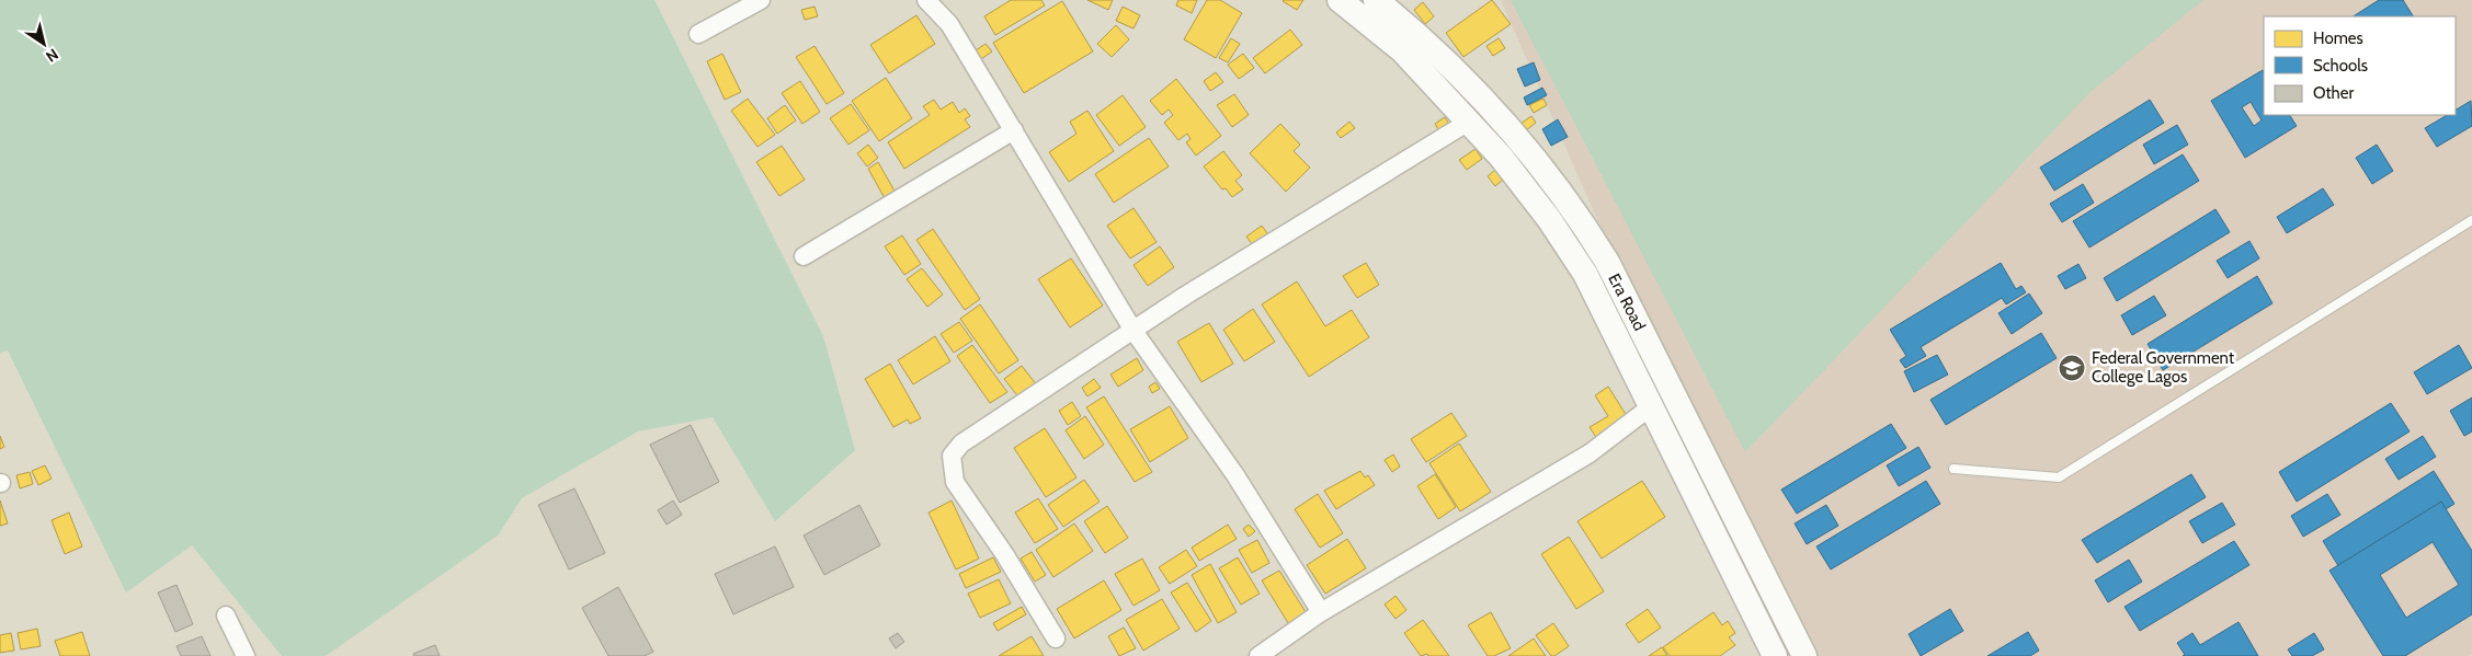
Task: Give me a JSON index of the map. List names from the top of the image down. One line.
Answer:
{"streets":{"main road":["Era Road"]},"places":{"school or university":["Federal Government College Lagos"]},"legend":["Homes","Schools","Other"],"north":"bottom right"}
